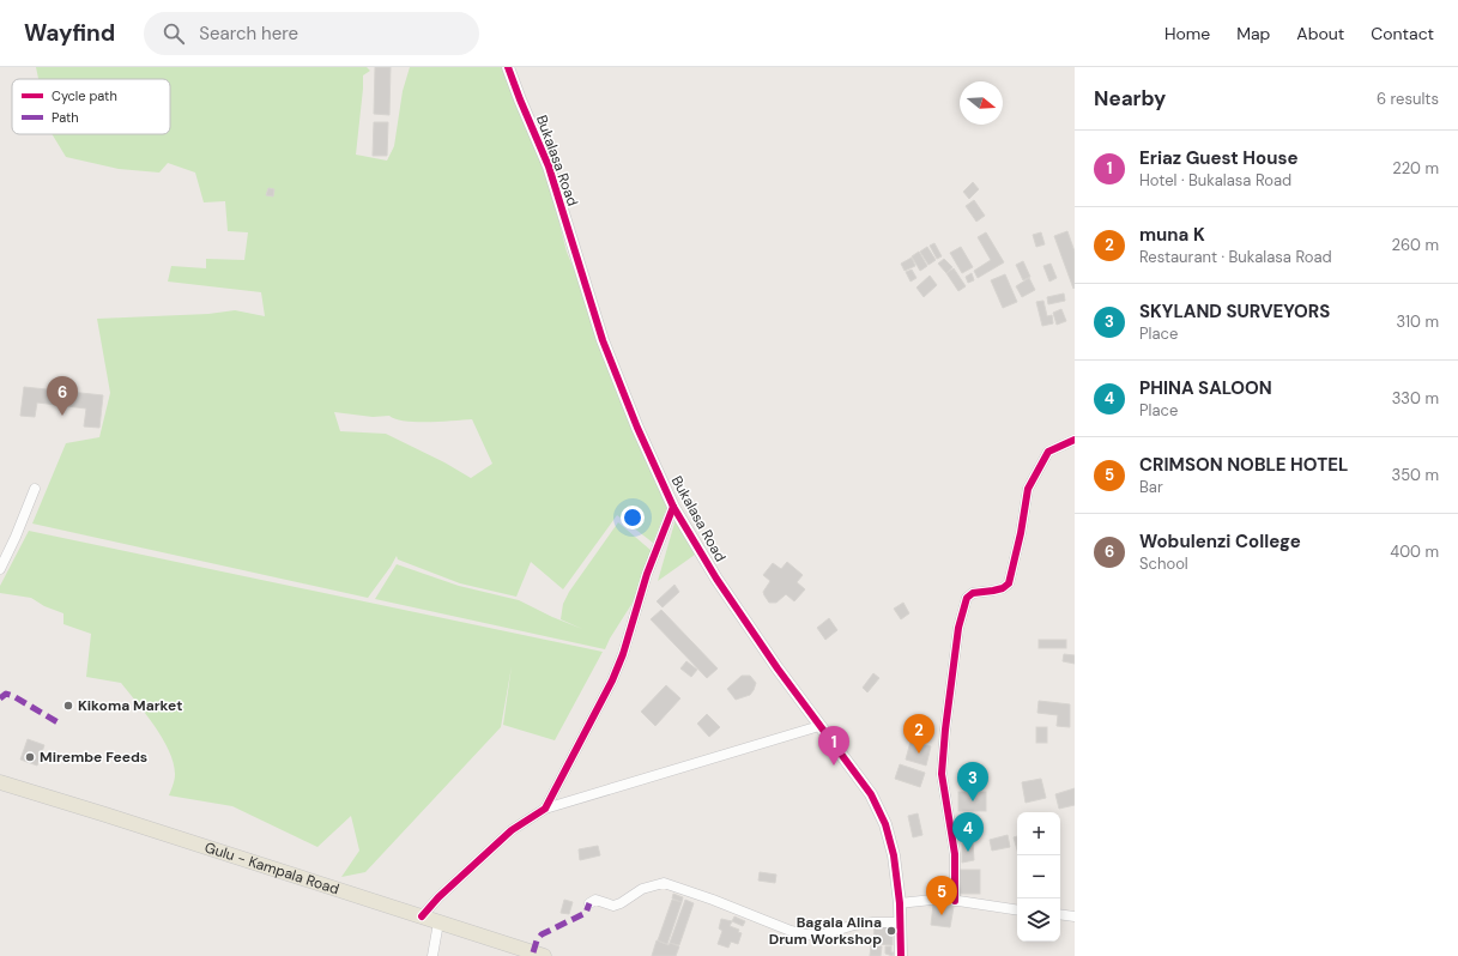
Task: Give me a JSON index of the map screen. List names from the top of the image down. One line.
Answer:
{"streets":{"main road":["Gulu - Kampala Road"],"street":["Bukalasa Road"]},"places":["Kikoma Market","Mirembe Feeds","Bagala Alina Drum Workshop"],"legend":["Cycle path","Path"],"north":"right","page":{"header":"Wayfind","search":"Search here","nav":["Home","Map","About","Contact"],"heading":["Nearby","6 results"],"list":[{"mark":"1","name":"Eriaz Guest House","note":"Hotel · Bukalasa Road","value":"220 m"},{"mark":"2","name":"muna K","note":"Restaurant · Bukalasa Road","value":"260 m"},{"mark":"3","name":"SKYLAND SURVEYORS","note":"Place","value":"310 m"},{"mark":"4","name":"PHINA SALOON","note":"Place","value":"330 m"},{"mark":"5","name":"CRIMSON NOBLE HOTEL","note":"Bar","value":"350 m"},{"mark":"6","name":"Wobulenzi College","note":"School","value":"400 m"}],"pins":["6","2","1","3","4","5"],"map_buttons":["+","−"]}}
